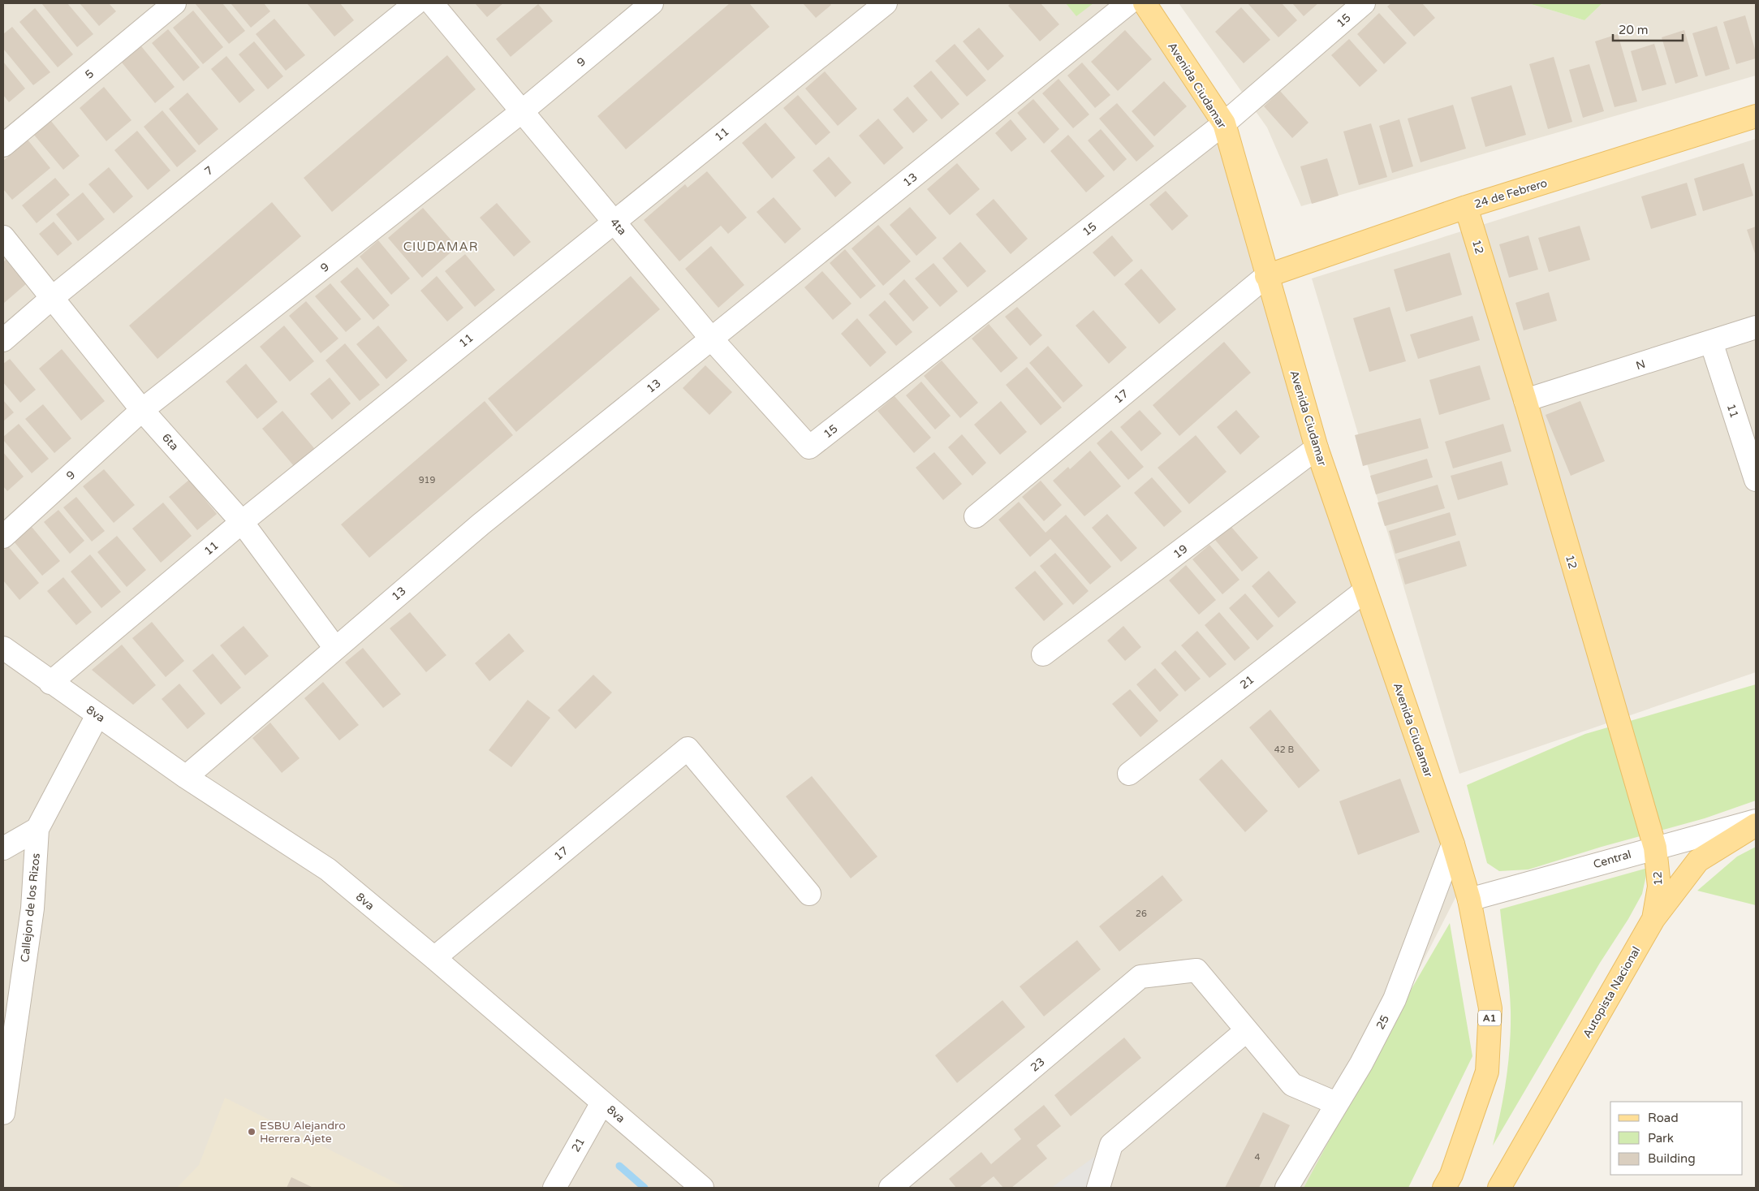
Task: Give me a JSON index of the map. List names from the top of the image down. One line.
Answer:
{"streets":{"main road":["Avenida Ciudamar","24 de Febrero","12","Autopista Nacional","A1"],"street":["15","9","5","11","7","13","4ta","N","17","6ta","19","21","8va","Central","Callejon de los Rizos","25","23"]},"crossings":[["15","Avenida Ciudamar"],["15","4ta"],["9","4ta"],["9","6ta"],["Avenida Ciudamar","24 de Febrero"],["Avenida Ciudamar","17"],["Avenida Ciudamar","19"],["Avenida Ciudamar","21"],["Avenida Ciudamar","A1"],["Avenida Ciudamar","25"],["11","4ta"],["11","N"],["11","6ta"],["11","8va"],["7","6ta"],["13","4ta"],["13","6ta"],["13","8va"],["24 de Febrero","12"],["24 de Febrero","17"],["12","N"],["12","Central"],["12","Autopista Nacional"],["17","8va"],["21","8va"],["8va","Callejon de los Rizos"],["Central","A1"],["A1","25"]],"districts":["CIUDAMAR"],"places":["ESBU Alejandro Herrera Ajete"],"house_numbers":["919","42 B","26","4"],"legend":["Road","Park","Building"],"scale_bar":"20 m"}
